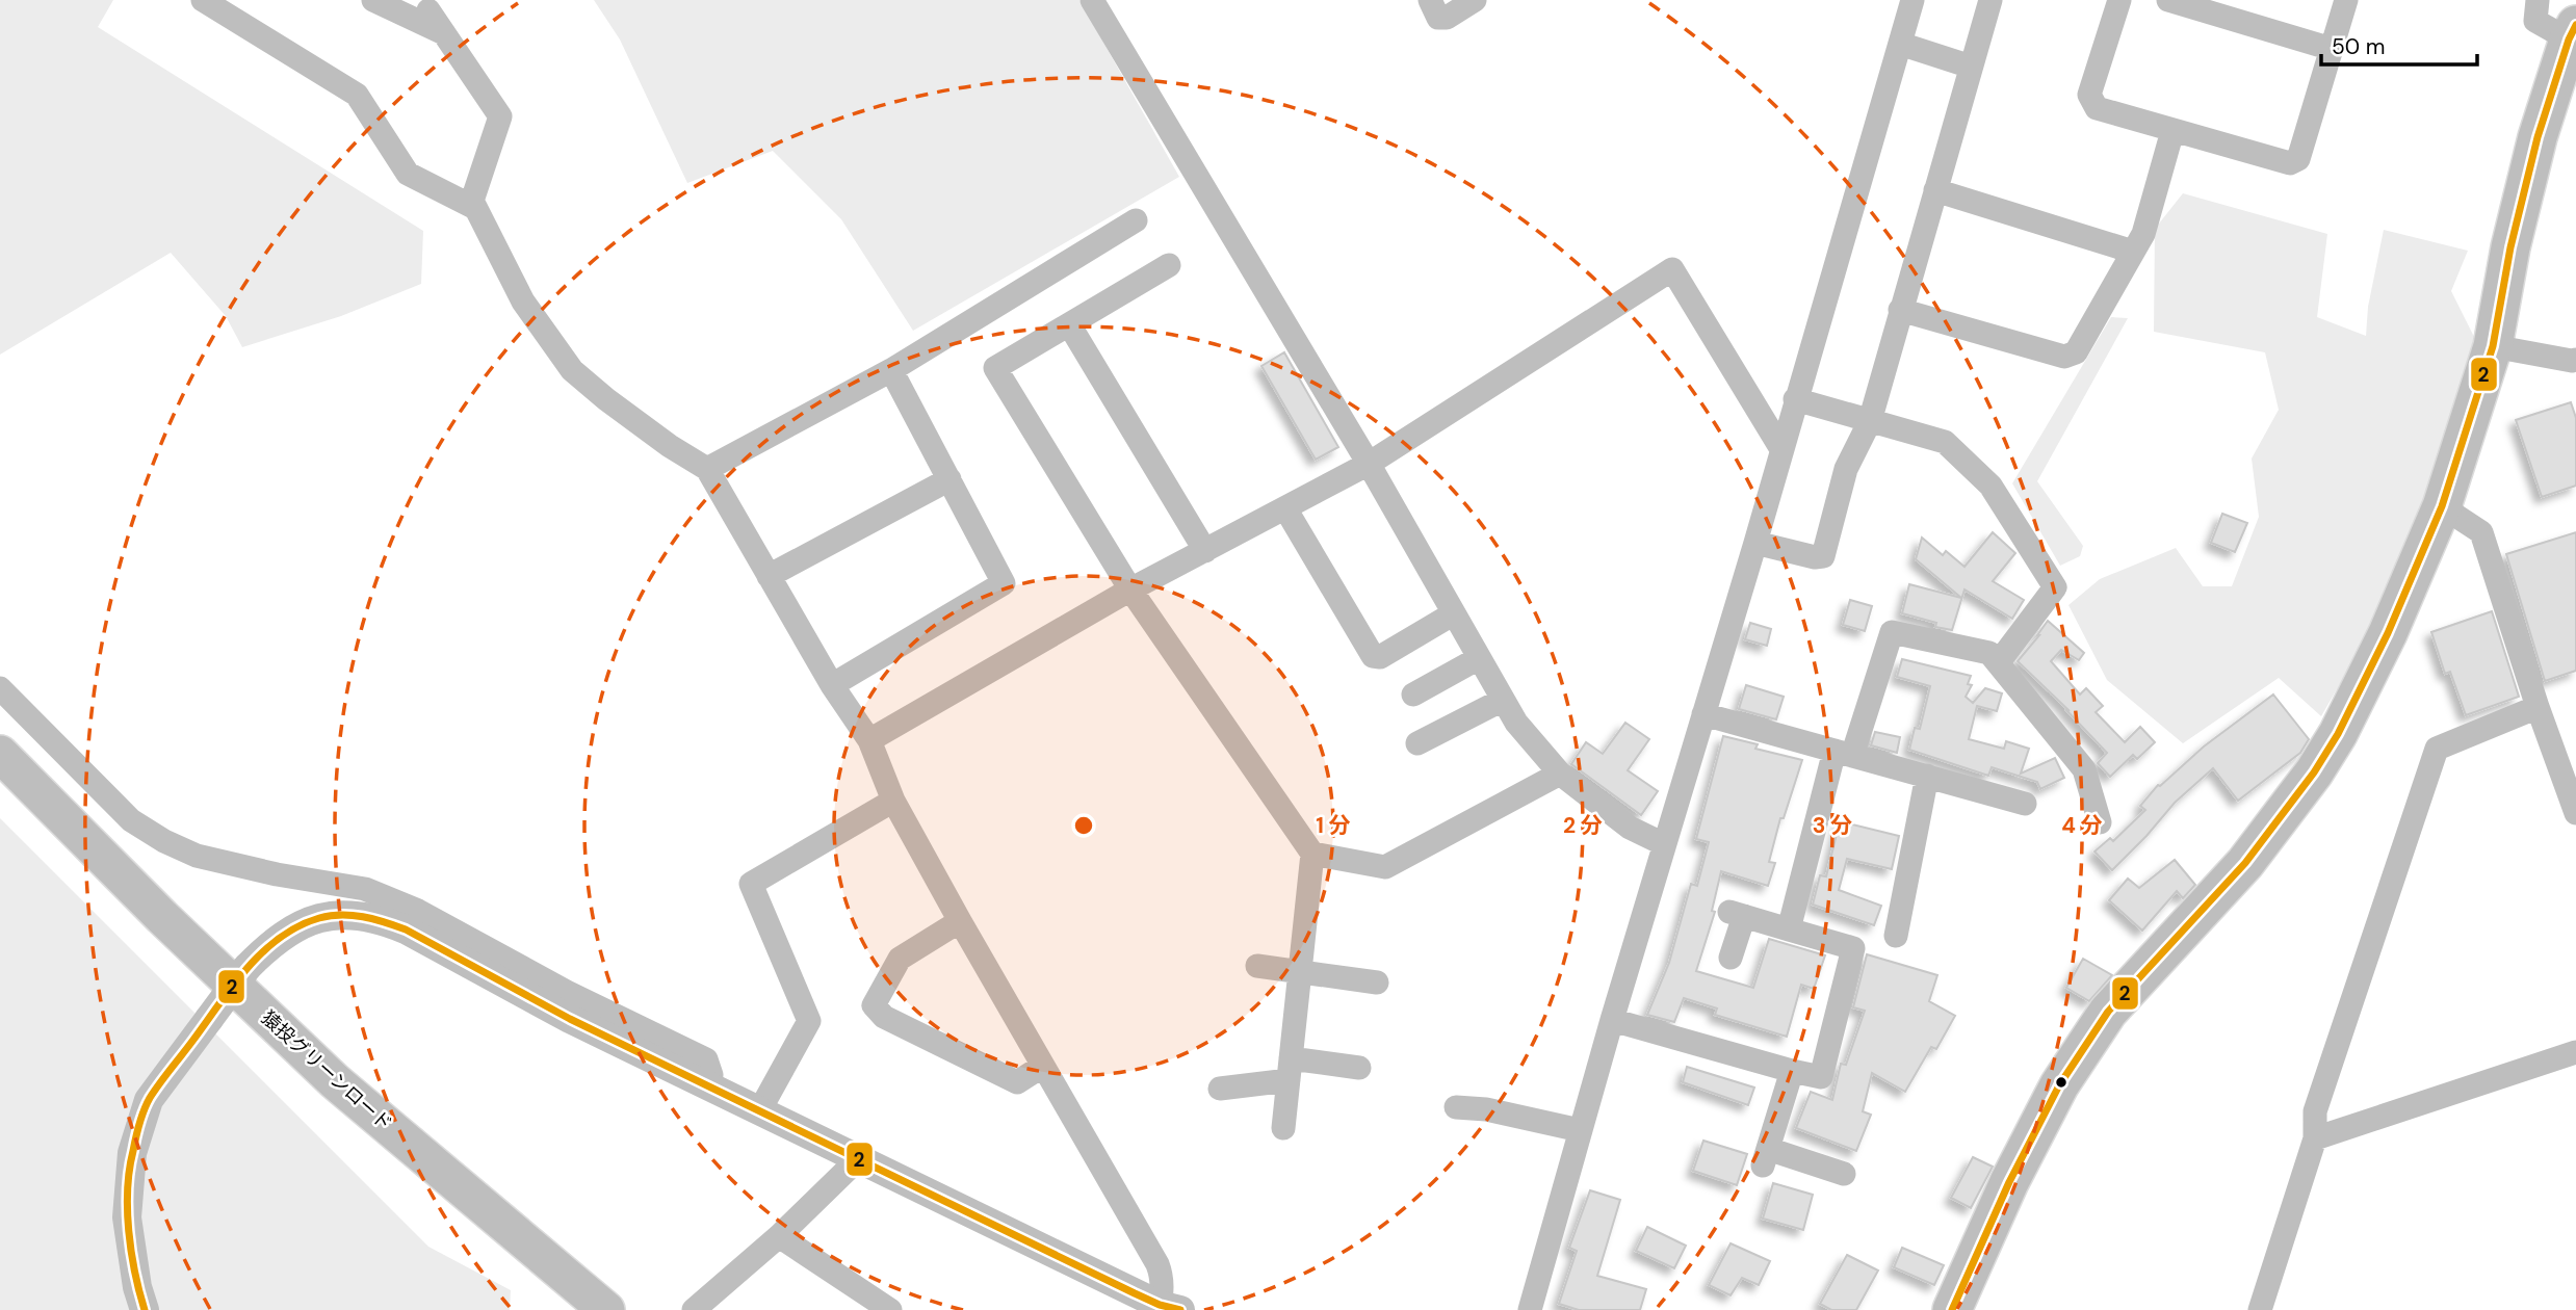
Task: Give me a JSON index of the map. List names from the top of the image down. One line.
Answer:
{"streets":{"main road":["猿投グリーンロード"]},"lines":["transit line 2"],"scale_bar":"50 m","rings":["1 分","2 分","3 分","4 分"]}
